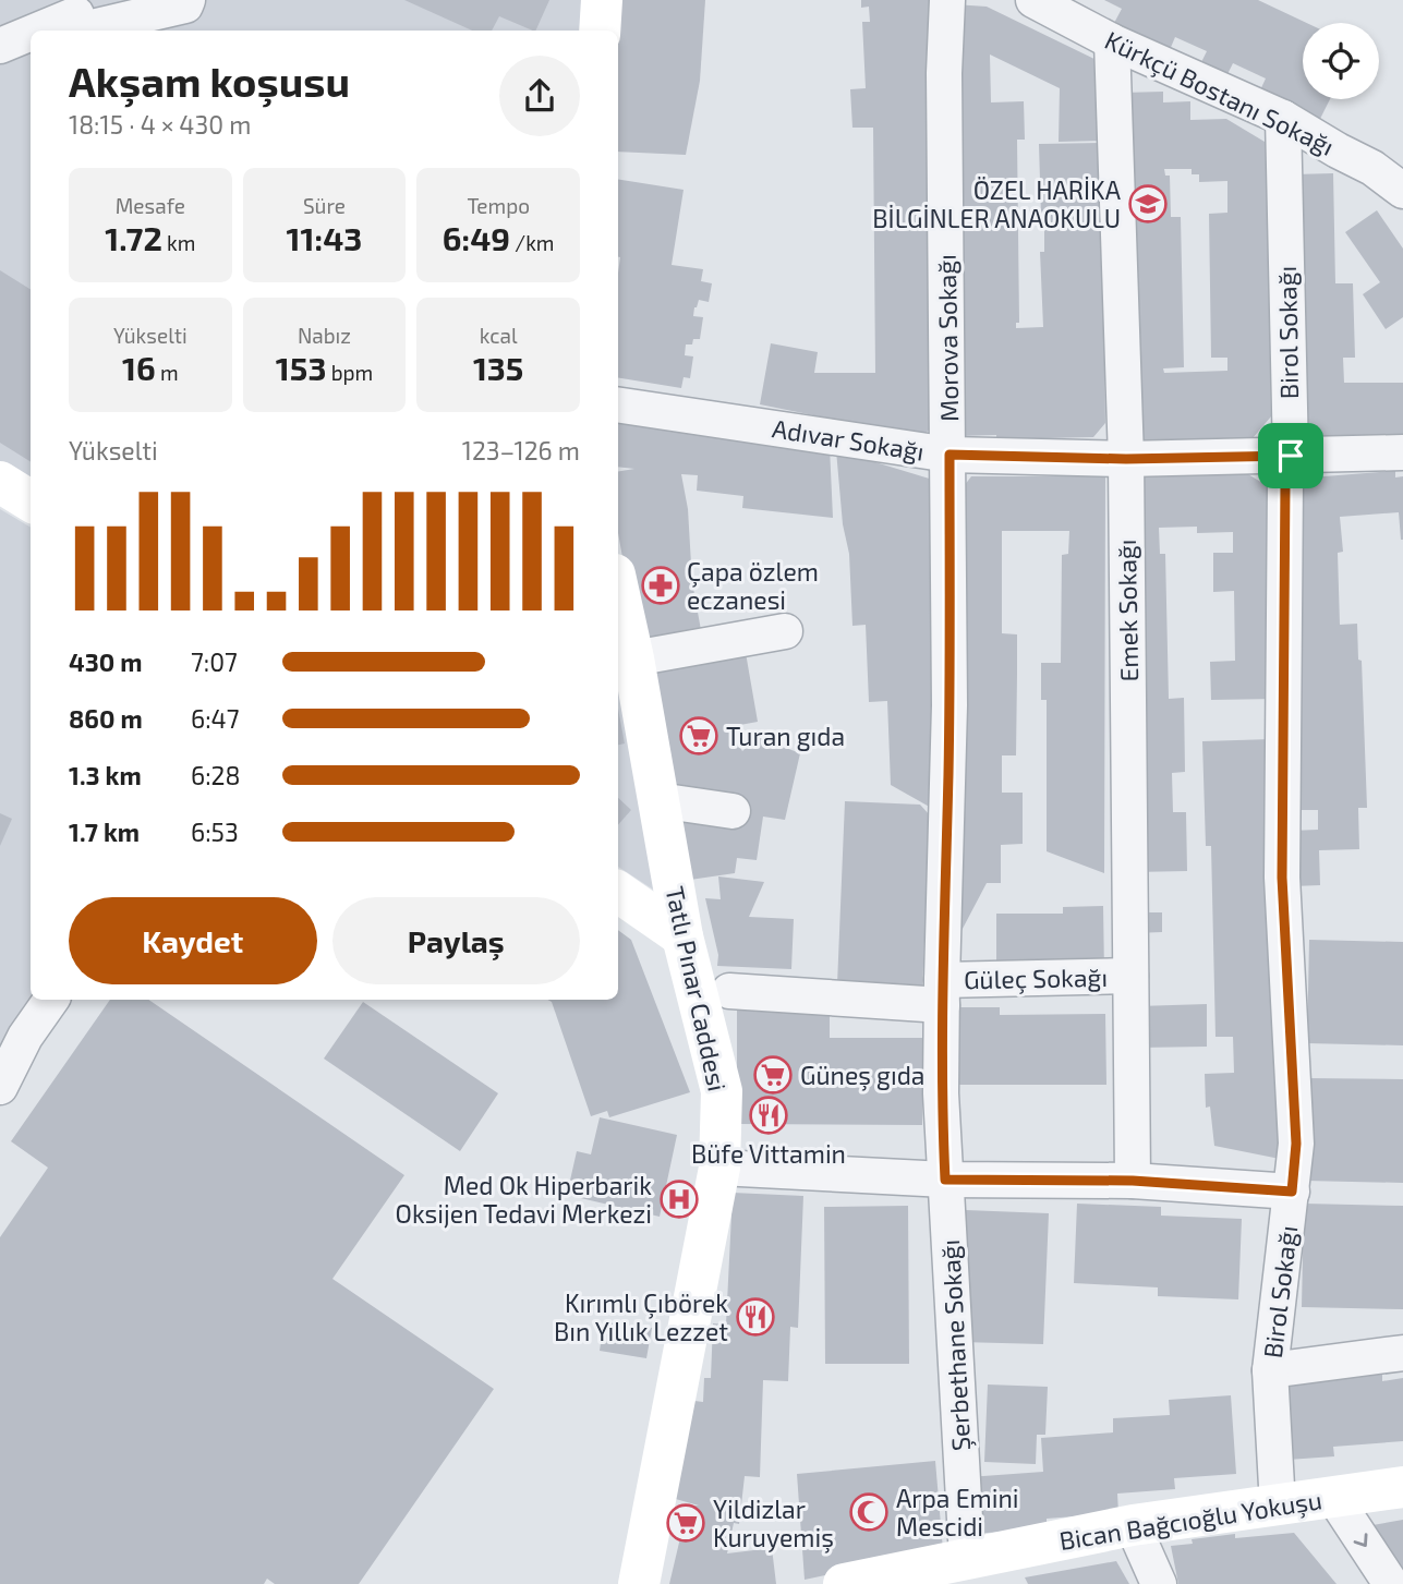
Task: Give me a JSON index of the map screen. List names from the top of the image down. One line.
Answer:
{"streets":{"street":["Kürkçü Bostanı Sokağı","Birol Sokağı","Morova Sokağı","Adıvar Sokağı","Emek Sokağı","Güleç Sokağı","Tatlı Pınar Caddesi","Şerbethane Sokağı","Bican Bağcıoğlu Yokuşu"]},"crossings":[["Kürkçü Bostanı Sokağı","Birol Sokağı"],["Kürkçü Bostanı Sokağı","Emek Sokağı"],["Birol Sokağı","Adıvar Sokağı"],["Birol Sokağı","Bican Bağcıoğlu Yokuşu"],["Morova Sokağı","Adıvar Sokağı"],["Morova Sokağı","Güleç Sokağı"],["Morova Sokağı","Şerbethane Sokağı"],["Adıvar Sokağı","Emek Sokağı"],["Emek Sokağı","Güleç Sokağı"],["Şerbethane Sokağı","Bican Bağcıoğlu Yokuşu"]],"places":{"school or university":["ÖZEL HARİKA BİLGİNLER ANAOKULU"],"pharmacy":["Çapa özlem eczanesi"],"supermarket":["Turan gıda","Güneş gıda","Yildizlar Kuruyemiş"],"restaurant":["Büfe Vittamin","Kırımlı Çıbörek Bın Yıllık Lezzet"],"hospital":["Med Ok Hiperbarik Oksijen Tedavi Merkezi"],"mosque":["Arpa Emini Mescidi"]},"page":{"heading":["Akşam koşusu","18:15 · 4 × 430 m"],"stats":[["Mesafe","1.72 km"],["Süre","11:43"],["Tempo","6:49 /km"],["Yükselti","16 m"],["Nabız","153 bpm"],["kcal","135"]],"chart":["Yükselti","123–126 m"],"list":[{"name":"430 m","note":"7:07"},{"name":"860 m","note":"6:47"},{"name":"1.3 km","note":"6:28"},{"name":"1.7 km","note":"6:53"}],"buttons":["Kaydet","Paylaş"]}}
